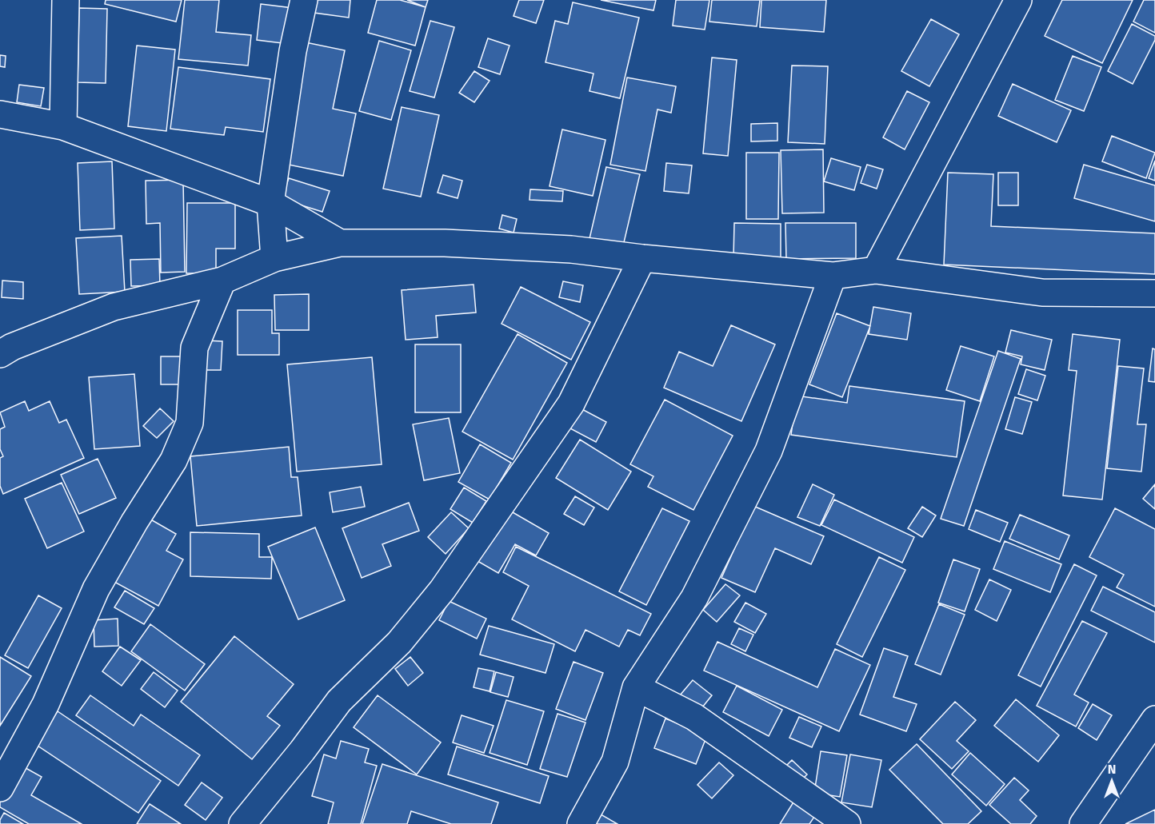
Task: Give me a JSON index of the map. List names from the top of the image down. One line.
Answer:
{"north":"top"}
